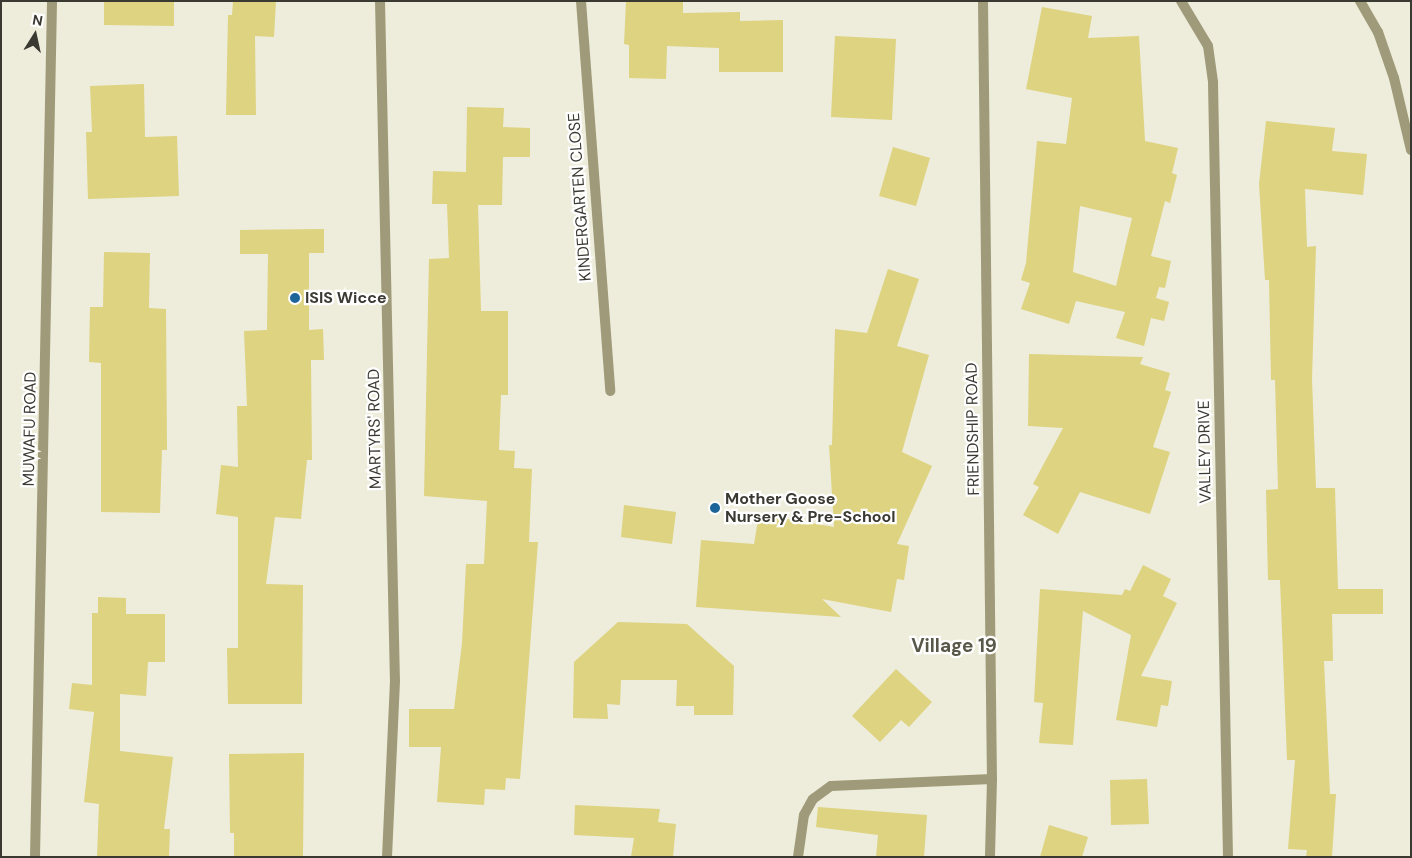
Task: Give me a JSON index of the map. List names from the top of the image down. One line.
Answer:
{"streets":{"street":["KINDERGARTEN CLOSE","MUWAFU ROAD","MARTYRS' ROAD","FRIENDSHIP ROAD","VALLEY DRIVE"]},"districts":["Village 19"],"places":["ISIS Wicce","Mother Goose Nursery & Pre-School"],"north":"top"}
